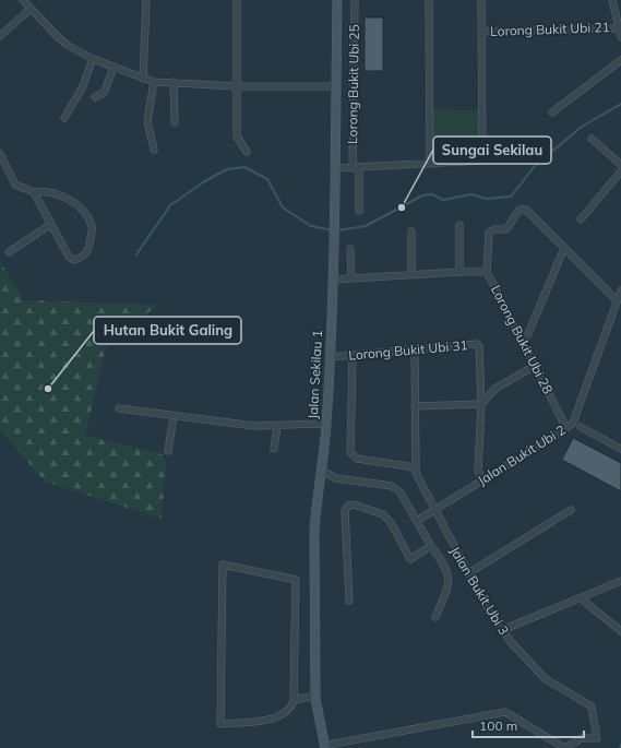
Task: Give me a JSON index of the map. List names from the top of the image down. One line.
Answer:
{"streets":{"street":["Lorong Bukit Ubi 21","Lorong Bukit Ubi 25","Lorong Bukit Ubi 28","Lorong Bukit Ubi 31","Jalan Sekilau 1","Jalan Bukit Ubi 2","Jalan Bukit Ubi 3"]},"crossings":[["Lorong Bukit Ubi 28","Jalan Sekilau 1"],["Lorong Bukit Ubi 28","Jalan Bukit Ubi 2"],["Lorong Bukit Ubi 31","Jalan Sekilau 1"],["Jalan Bukit Ubi 2","Jalan Bukit Ubi 3"]],"places":["Sungai Sekilau","Hutan Bukit Galing"],"scale_bar":"100 m"}
